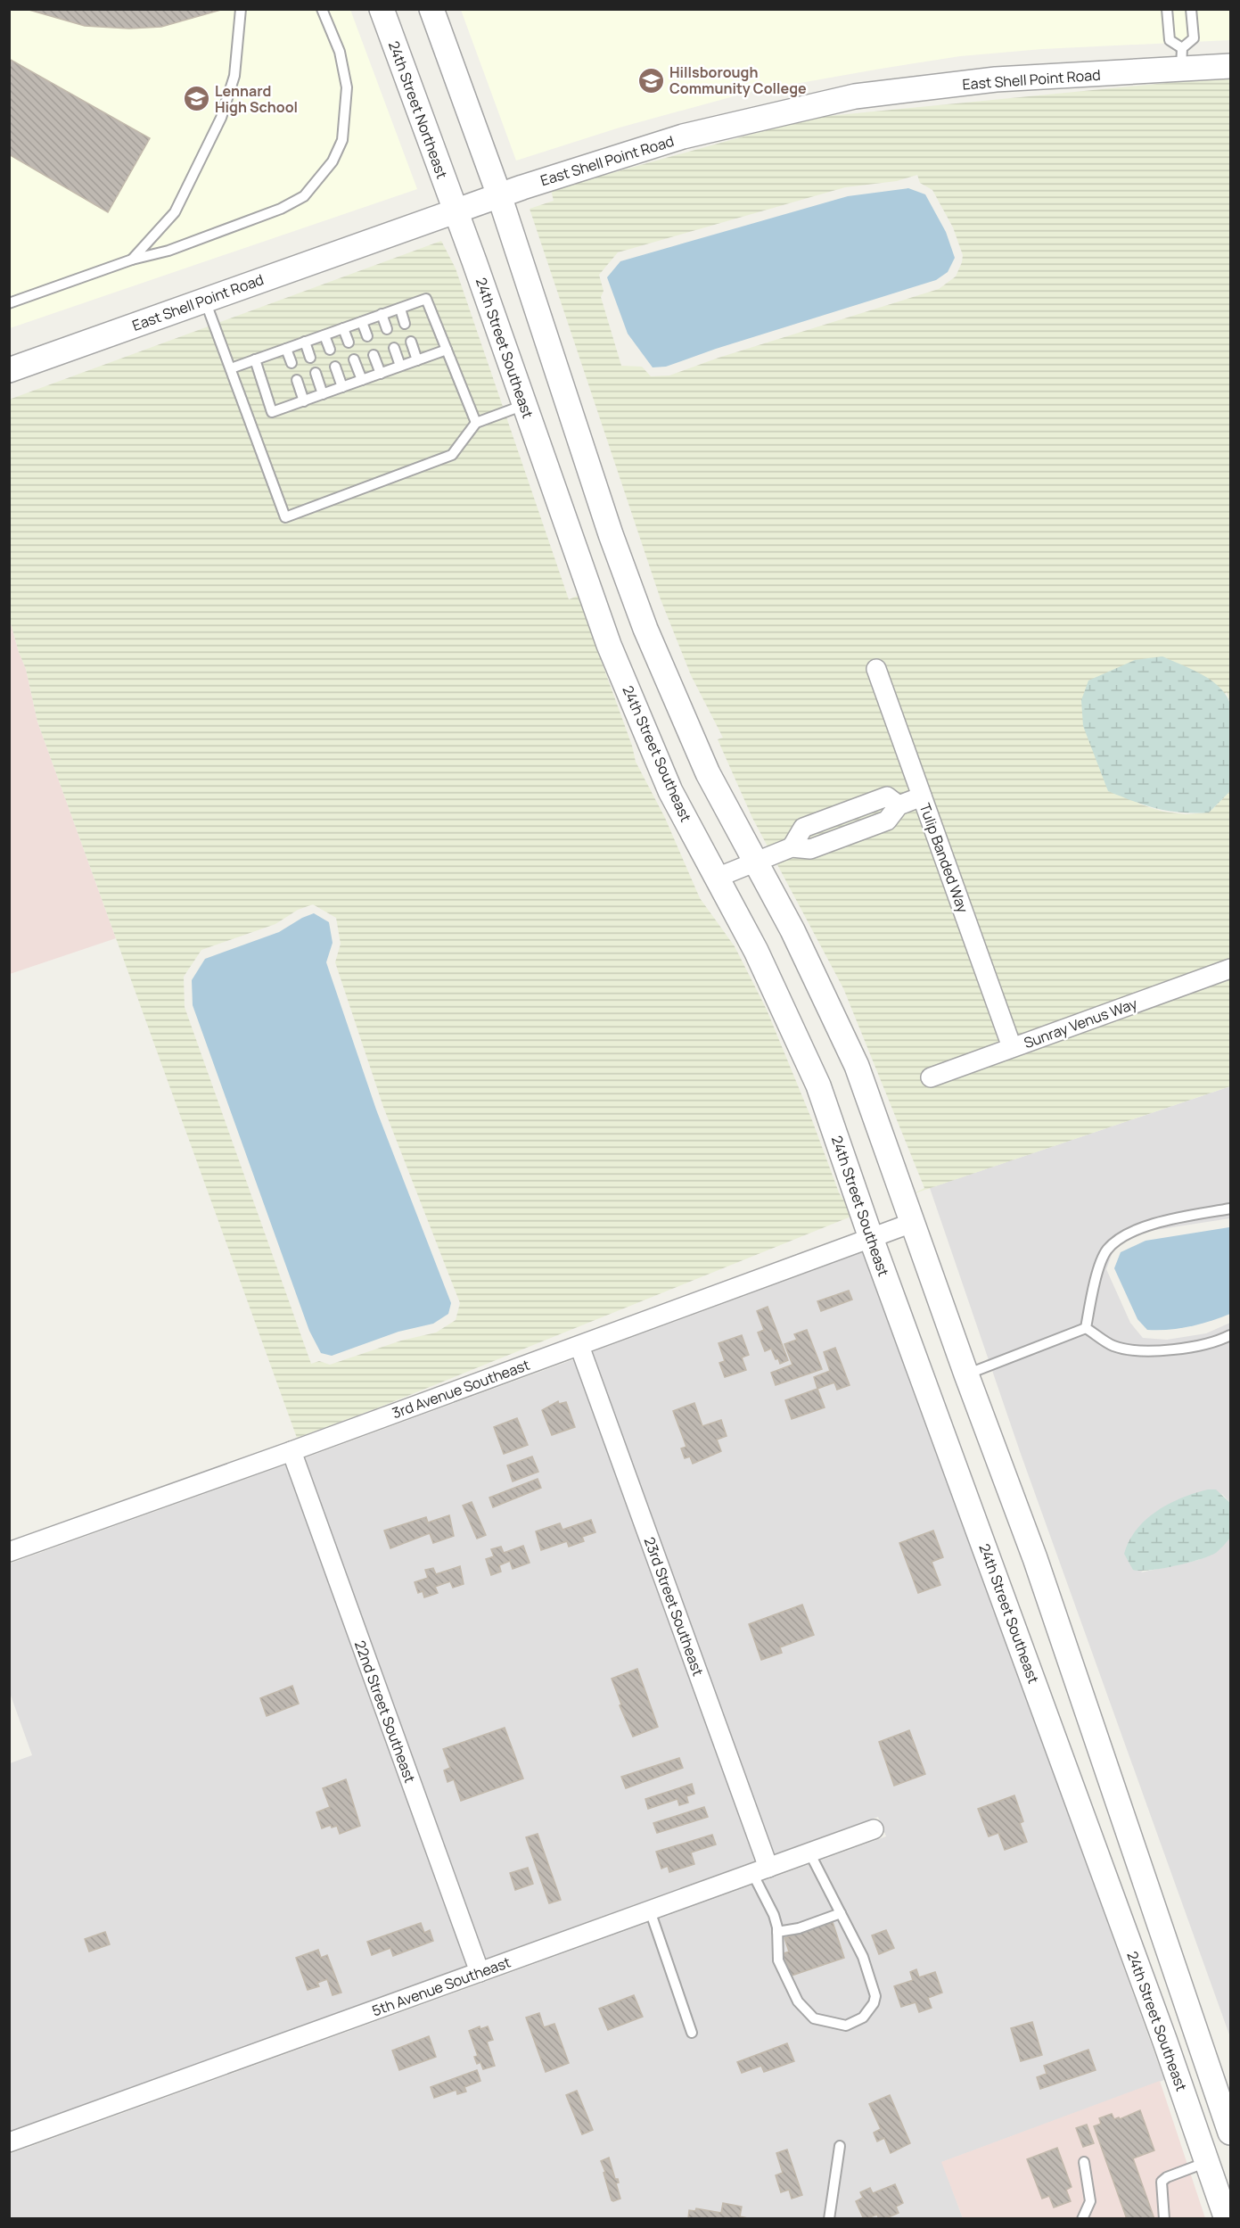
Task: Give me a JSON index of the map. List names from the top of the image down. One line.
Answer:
{"streets":{"street":["East Shell Point Road","24th Street Northeast","24th Street Southeast","Tulip Banded Way","Sunray Venus Way","3rd Avenue Southeast","23rd Street Southeast","22nd Street Southeast","5th Avenue Southeast"]},"crossings":[["East Shell Point Road","24th Street Northeast"],["East Shell Point Road","24th Street Southeast"],["24th Street Northeast","24th Street Southeast"],["24th Street Southeast","3rd Avenue Southeast"],["Tulip Banded Way","Sunray Venus Way"],["3rd Avenue Southeast","23rd Street Southeast"],["3rd Avenue Southeast","22nd Street Southeast"],["23rd Street Southeast","5th Avenue Southeast"],["22nd Street Southeast","5th Avenue Southeast"]],"places":{"school or university":["Hillsborough Community College","Lennard High School"]}}
